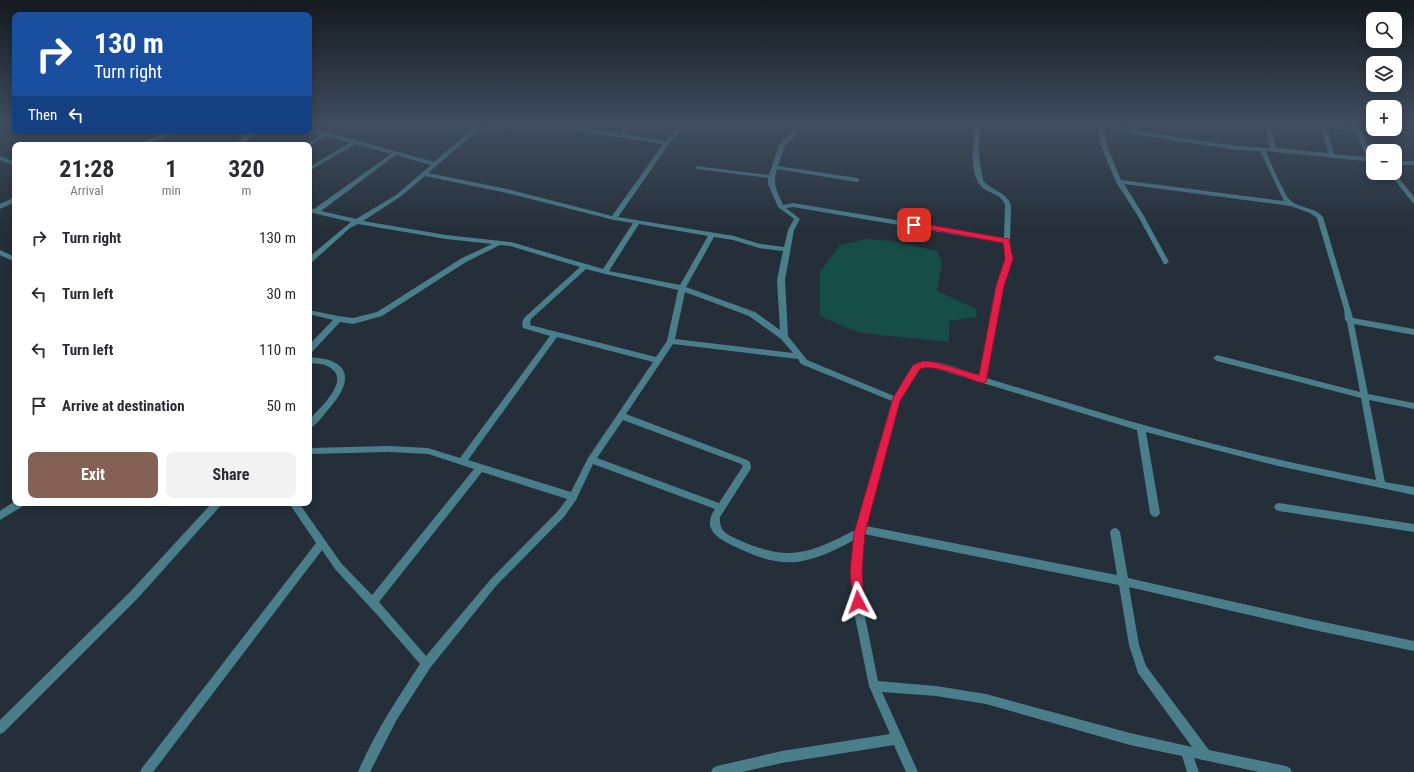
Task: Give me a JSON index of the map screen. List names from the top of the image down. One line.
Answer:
{"page":{"map_buttons":["+","−"],"turn":["130 m","Turn right"],"then":"Then","eta":["21:28","Arrival","1","min","320","m"],"list":[{"name":"Turn right","value":"130 m"},{"name":"Turn left","value":"30 m"},{"name":"Turn left","value":"110 m"},{"name":"Arrive at destination","value":"50 m"}],"buttons":["Exit","Share"]}}
